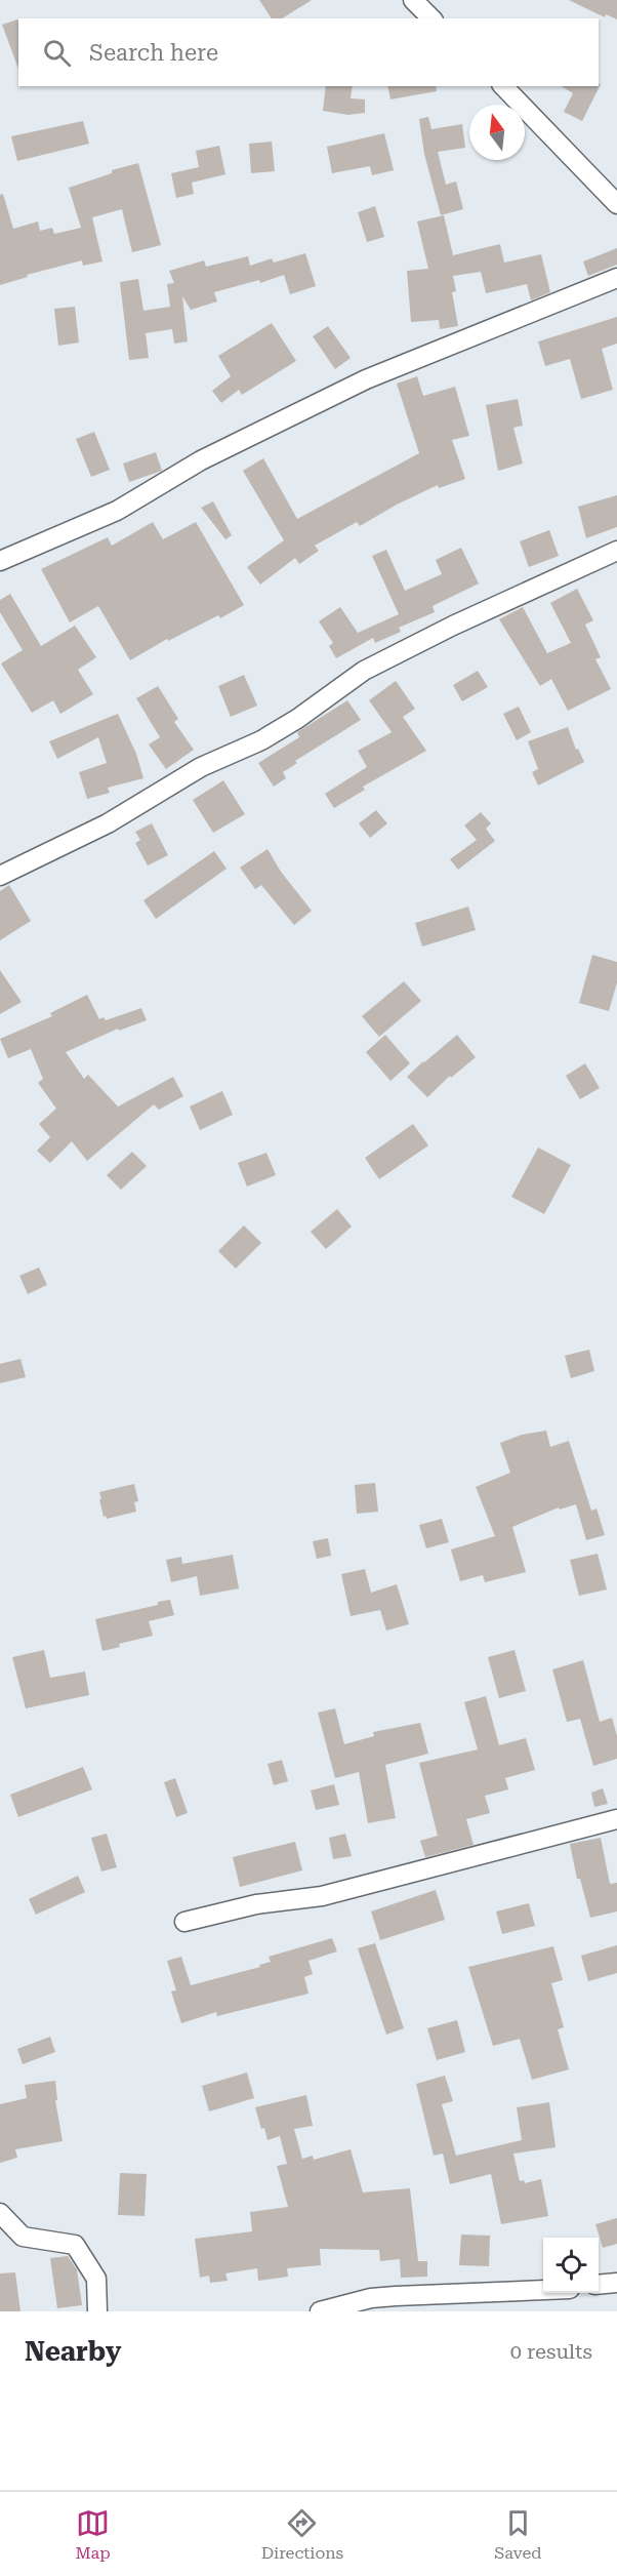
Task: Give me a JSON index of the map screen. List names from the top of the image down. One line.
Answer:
{"north":"top","page":{"search":"Search here","heading":["Nearby","0 results"],"nav":["Map","Directions","Saved"]}}
